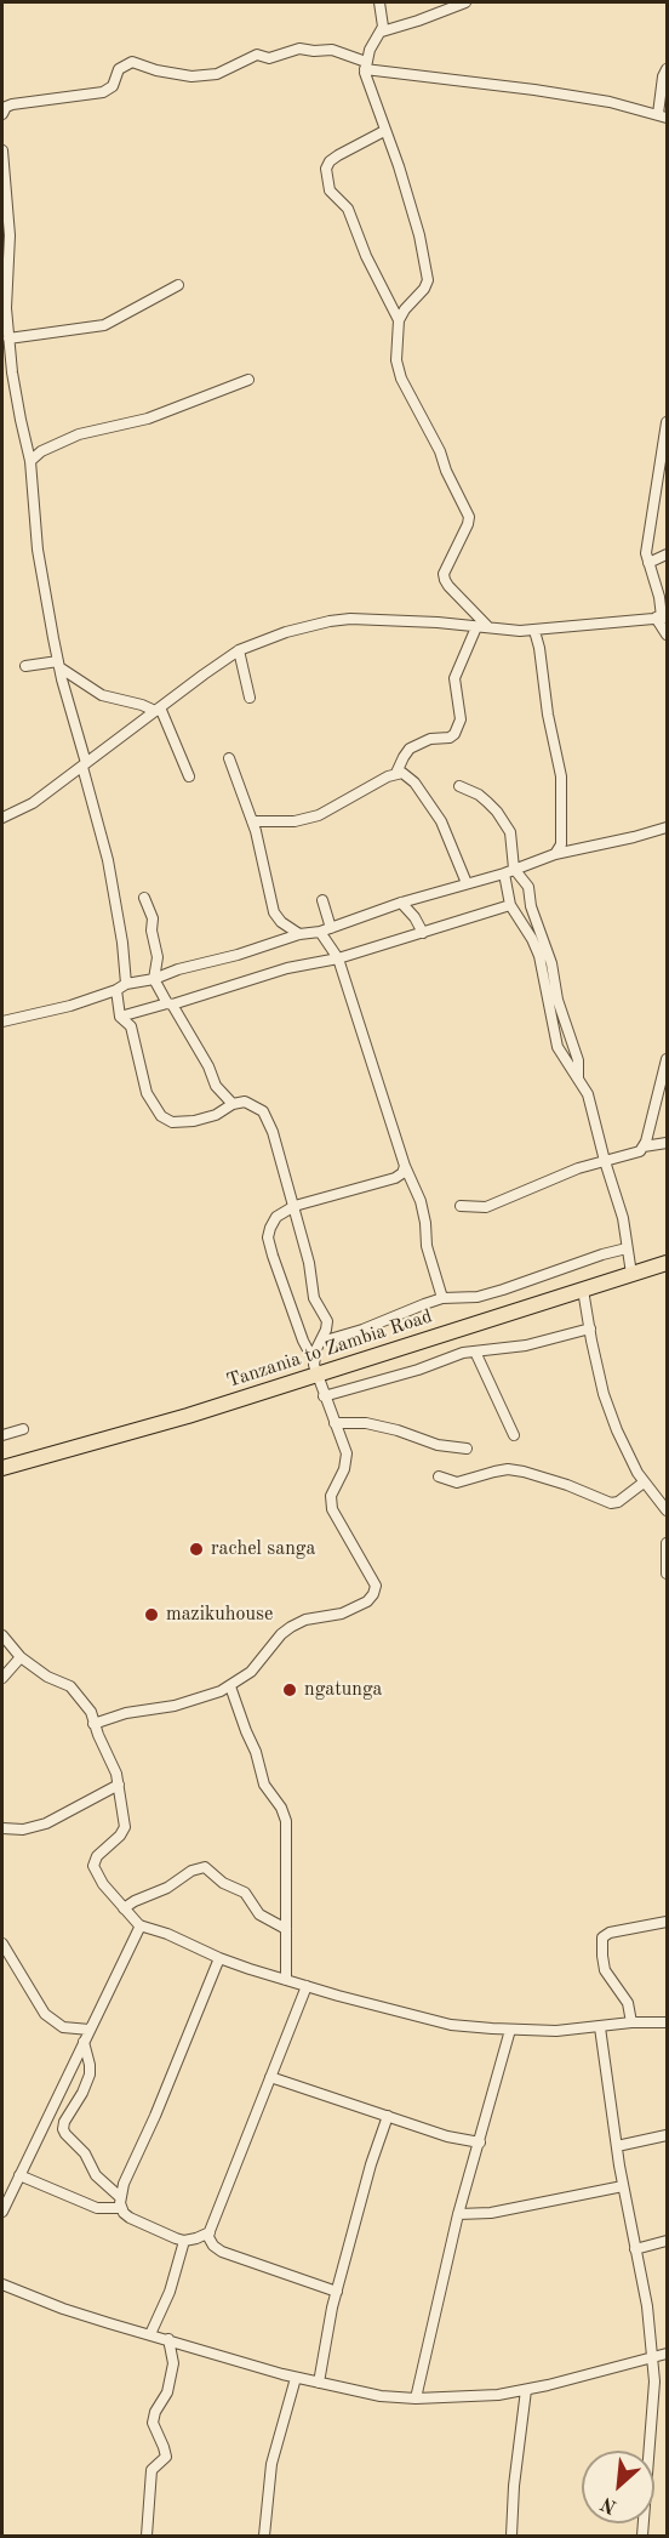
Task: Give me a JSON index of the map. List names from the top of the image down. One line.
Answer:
{"streets":{"highway":["Tanzania to Zambia Road"]},"places":["rachel sanga","mazikuhouse","ngatunga"],"north":"bottom left"}
